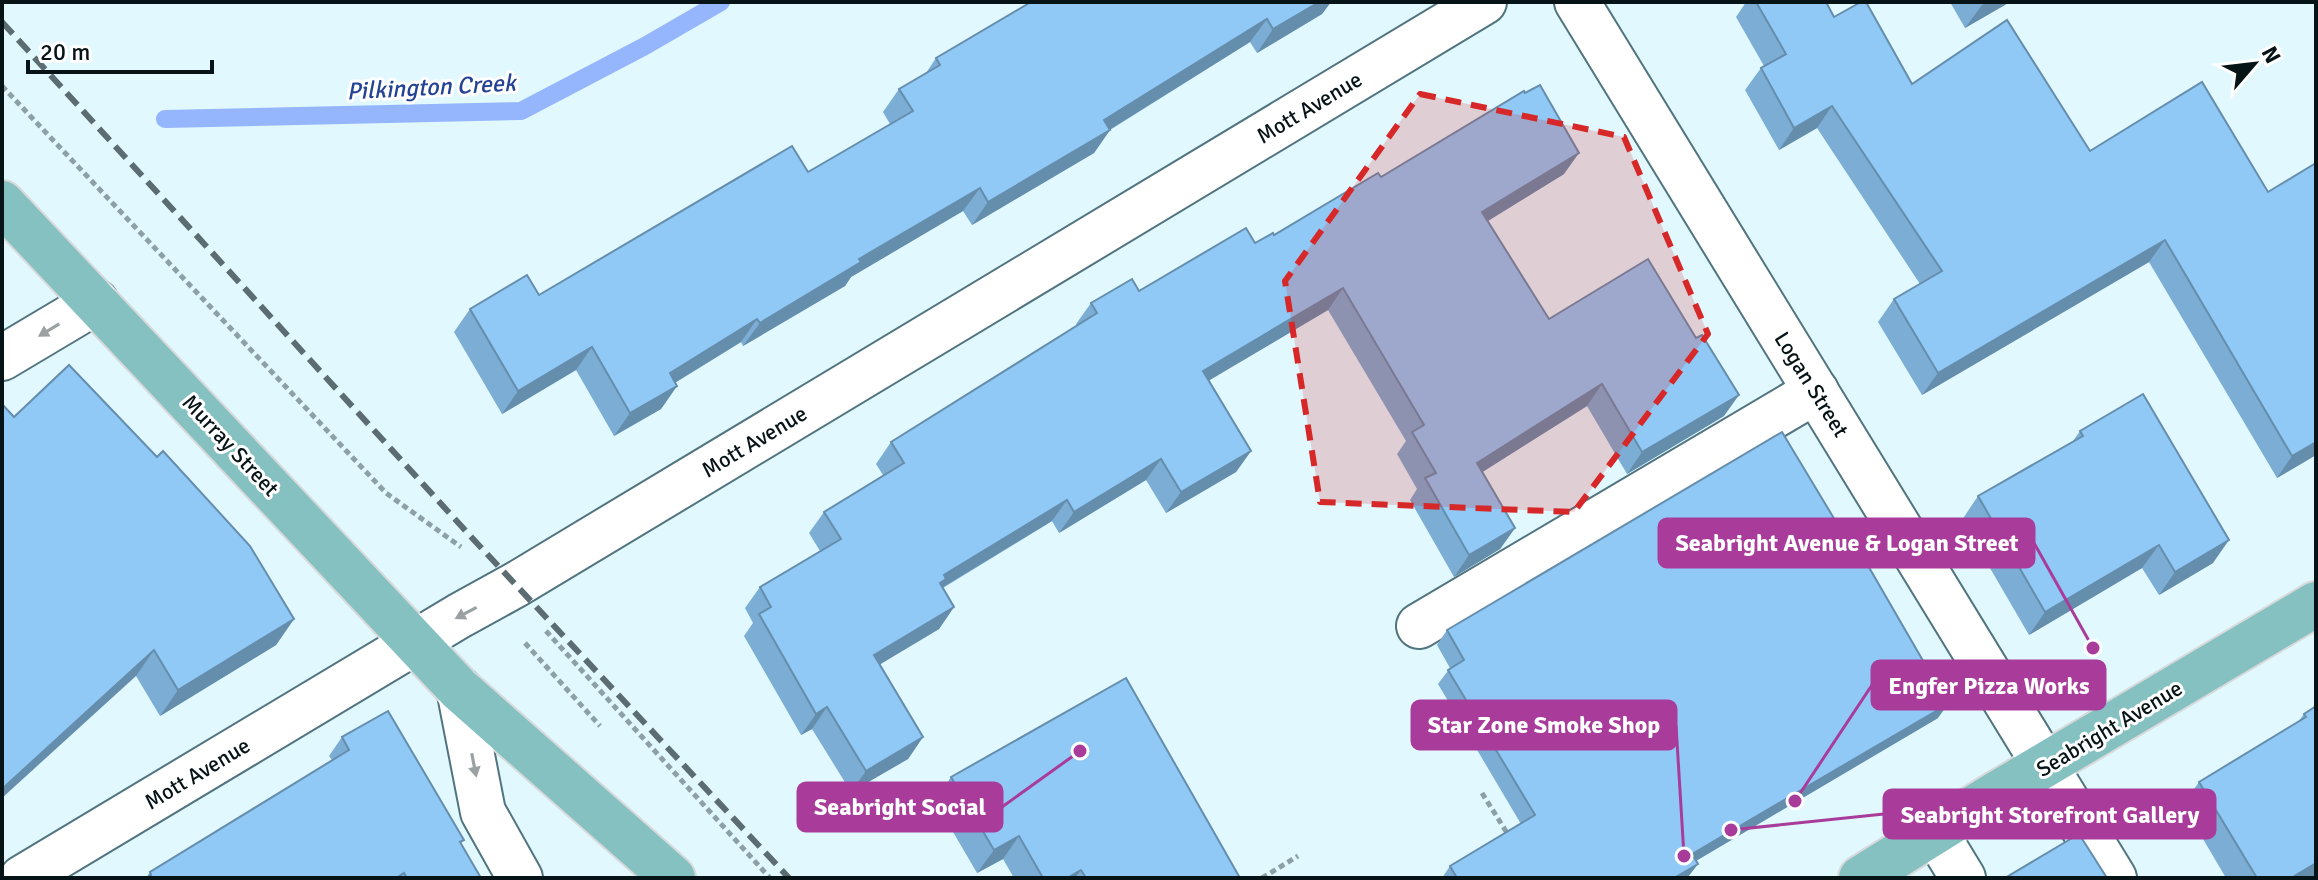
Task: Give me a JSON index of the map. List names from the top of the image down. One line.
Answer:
{"streets":{"main road":["Murray Street","Seabright Avenue"],"street":["Mott Avenue","Logan Street"]},"crossings":[["Mott Avenue","Murray Street"],["Logan Street","Seabright Avenue"]],"one_way":["Mott Avenue"],"water":["Pilkington Creek"],"places":["Seabright Avenue & Logan Street","Seabright Social","Engfer Pizza Works","Seabright Storefront Gallery","Star Zone Smoke Shop"],"scale_bar":"20 m","north":"top right"}
